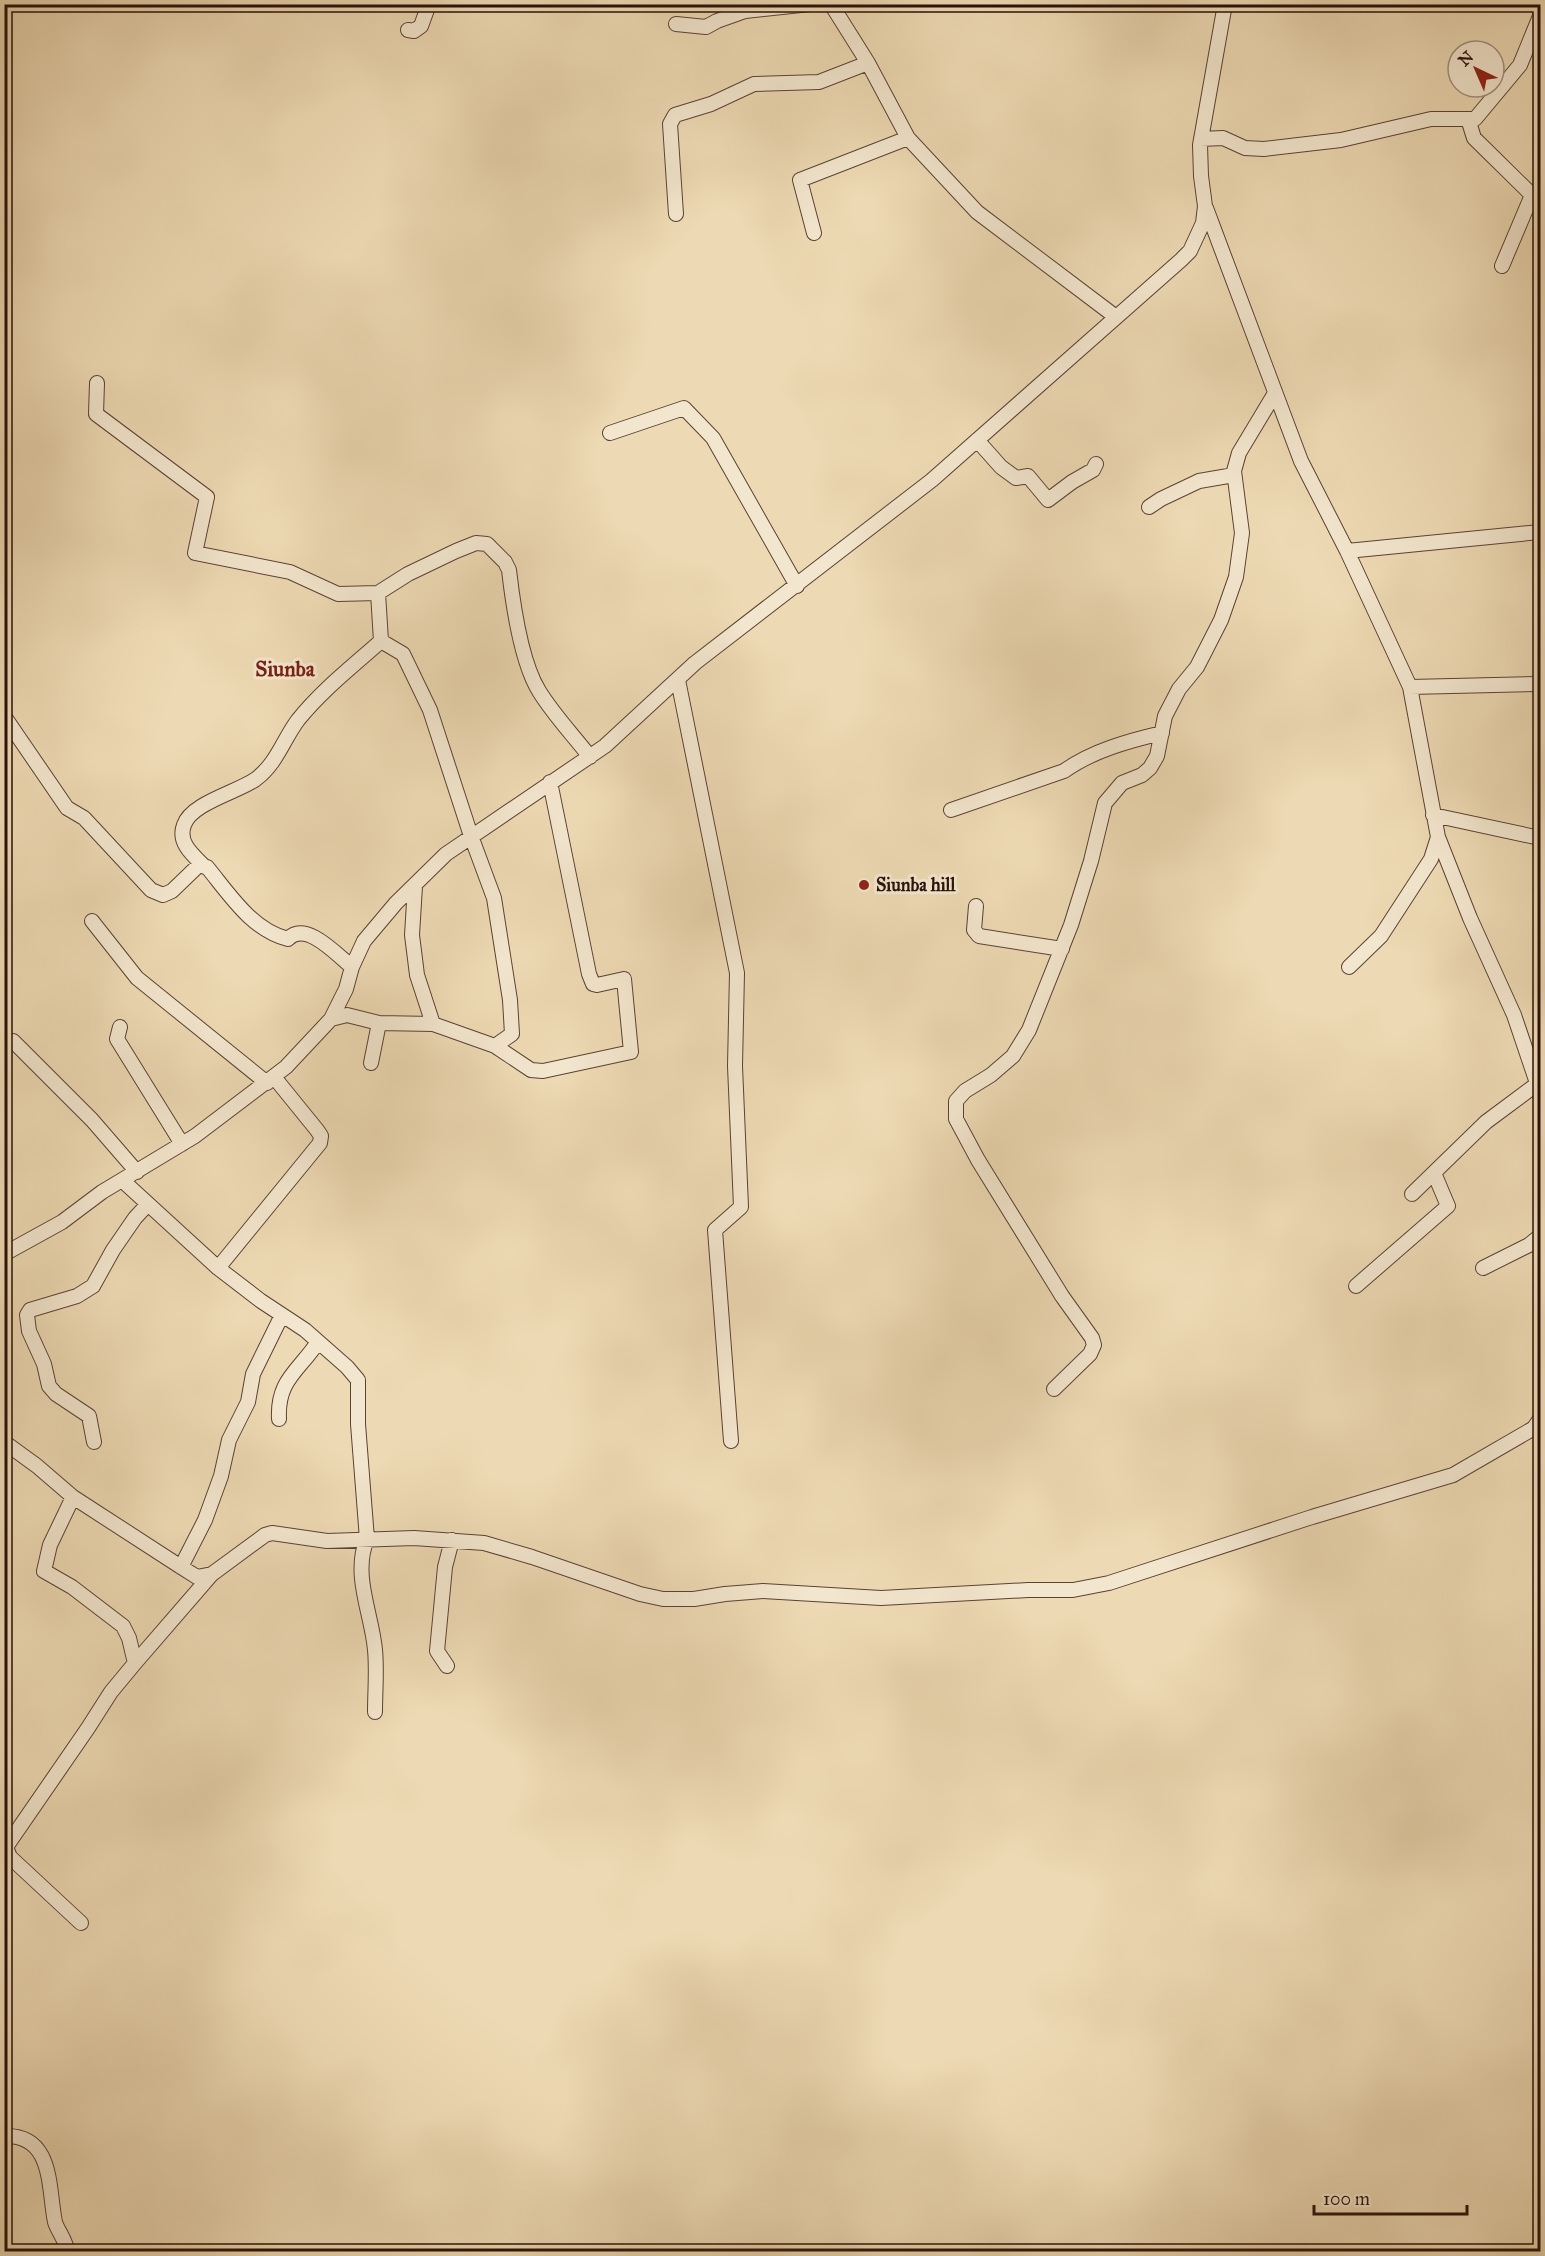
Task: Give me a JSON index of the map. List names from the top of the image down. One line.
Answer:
{"districts":["Siunba"],"places":["Siunba hill"],"scale_bar":"100 m","north":"top left"}
